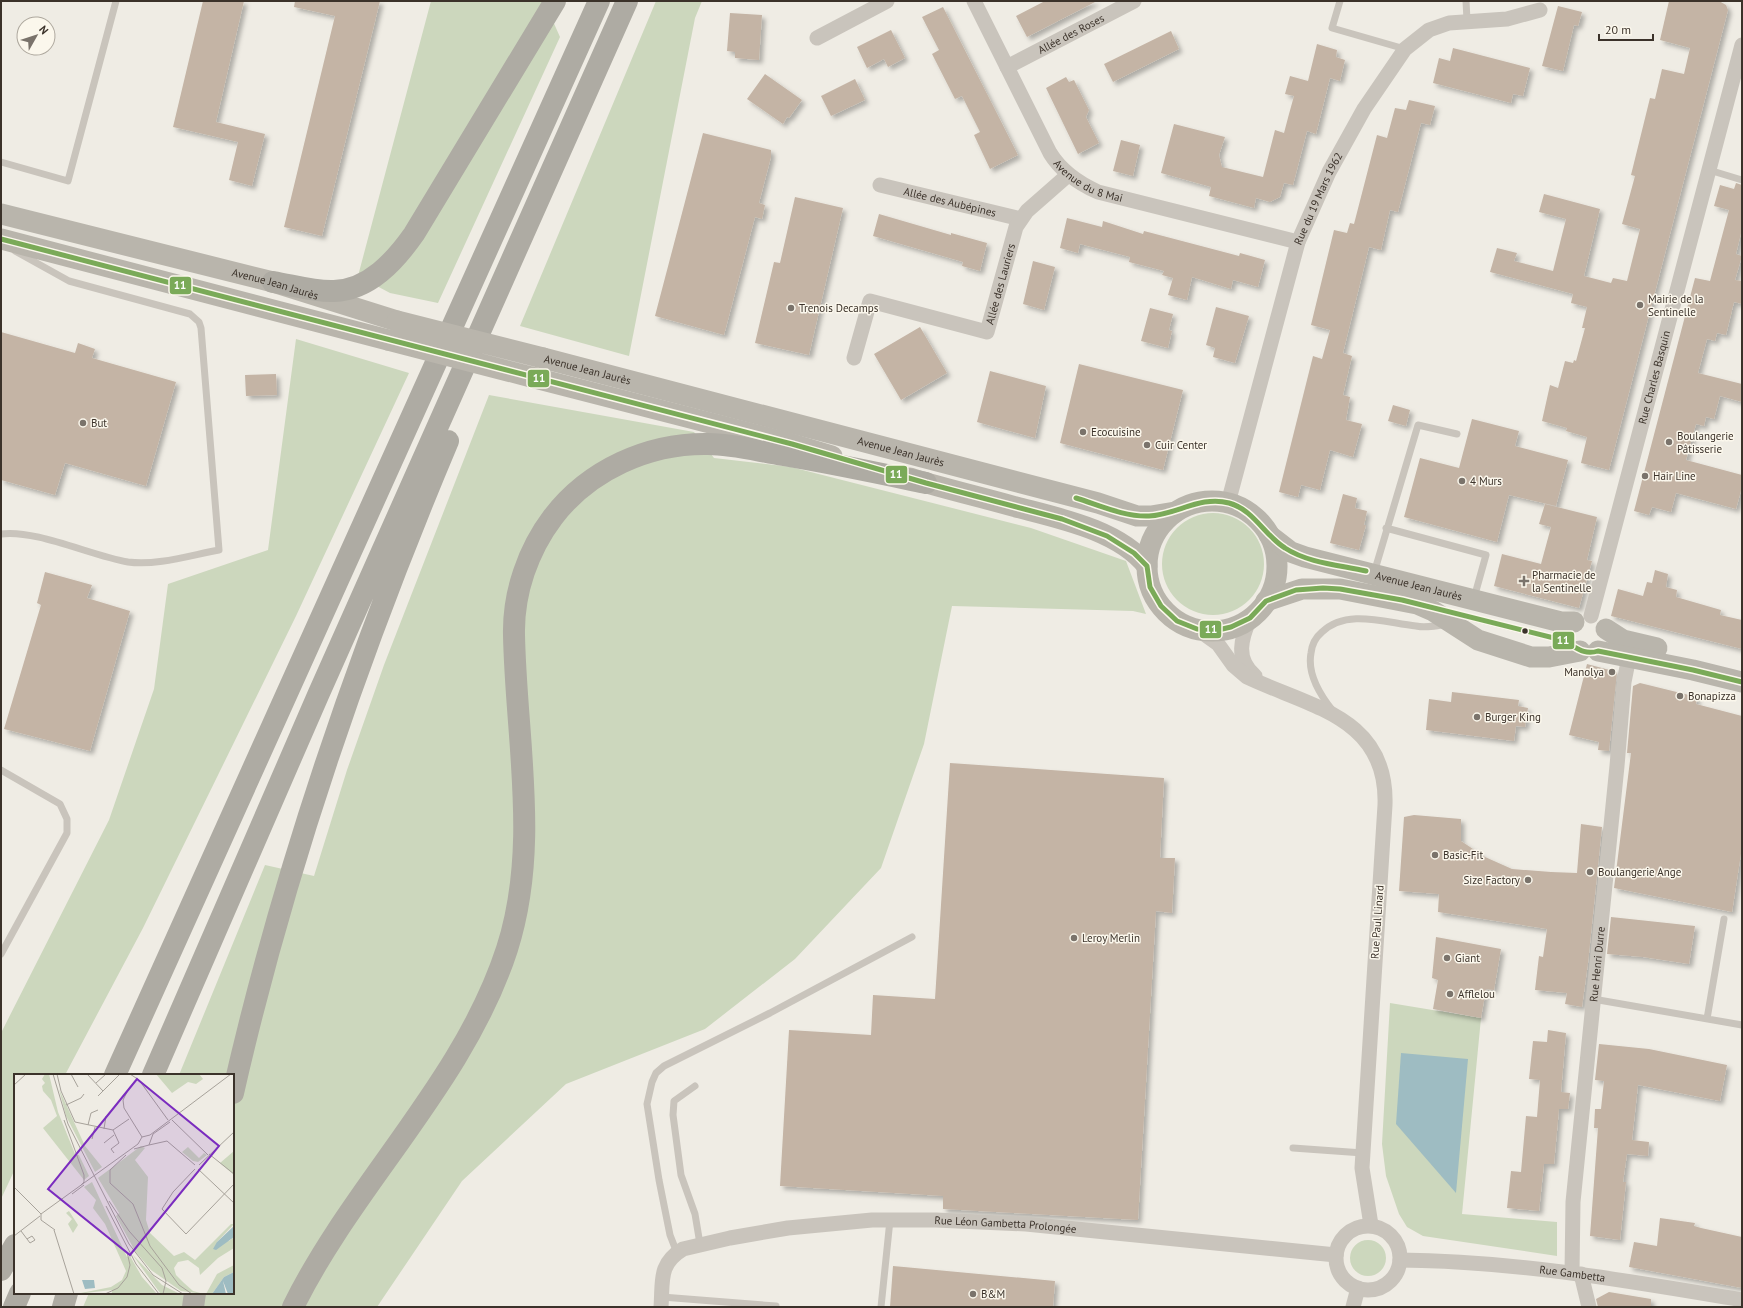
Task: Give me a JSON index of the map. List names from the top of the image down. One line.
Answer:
{"streets":{"main road":["Avenue Jean Jaurès"],"street":["Allée des Roses","Avenue du 8 Mai","Rue du 19 Mars 1962","Allée des Aubépines","Allée des Lauriers","Rue Charles Basquin","Rue Paul Linard","Rue Henri Durre","Rue Léon Gambetta Prolongée","Rue Gambetta"]},"crossings":[["Allée des Roses","Avenue du 8 Mai"],["Avenue du 8 Mai","Rue du 19 Mars 1962"],["Avenue du 8 Mai","Allée des Lauriers"],["Rue du 19 Mars 1962","Avenue Jean Jaurès"],["Rue du 19 Mars 1962","Rue Paul Linard"],["Allée des Aubépines","Allée des Lauriers"],["Avenue Jean Jaurès","Rue Charles Basquin"],["Avenue Jean Jaurès","Rue Paul Linard"],["Avenue Jean Jaurès","Rue Henri Durre"],["Rue Paul Linard","Rue Léon Gambetta Prolongée"],["Rue Paul Linard","Rue Gambetta"],["Rue Henri Durre","Rue Gambetta"],["Rue Léon Gambetta Prolongée","Rue Gambetta"]],"places":{"other":["Mairie de la Sentinelle","Trenois Decamps","But","Ecocuisine","Boulangerie Pâtisserie","Cuir Center","Hair Line","4 Murs","Manolya","Bonapizza","Burger King","Basic-Fit","Boulangerie Ange","Size Factory","Leroy Merlin","Giant","Afflelou","B&M"],"health":["Pharmacie de la Sentinelle"]},"lines":["transit line 11"],"scale_bar":"20 m","north":"top right"}
